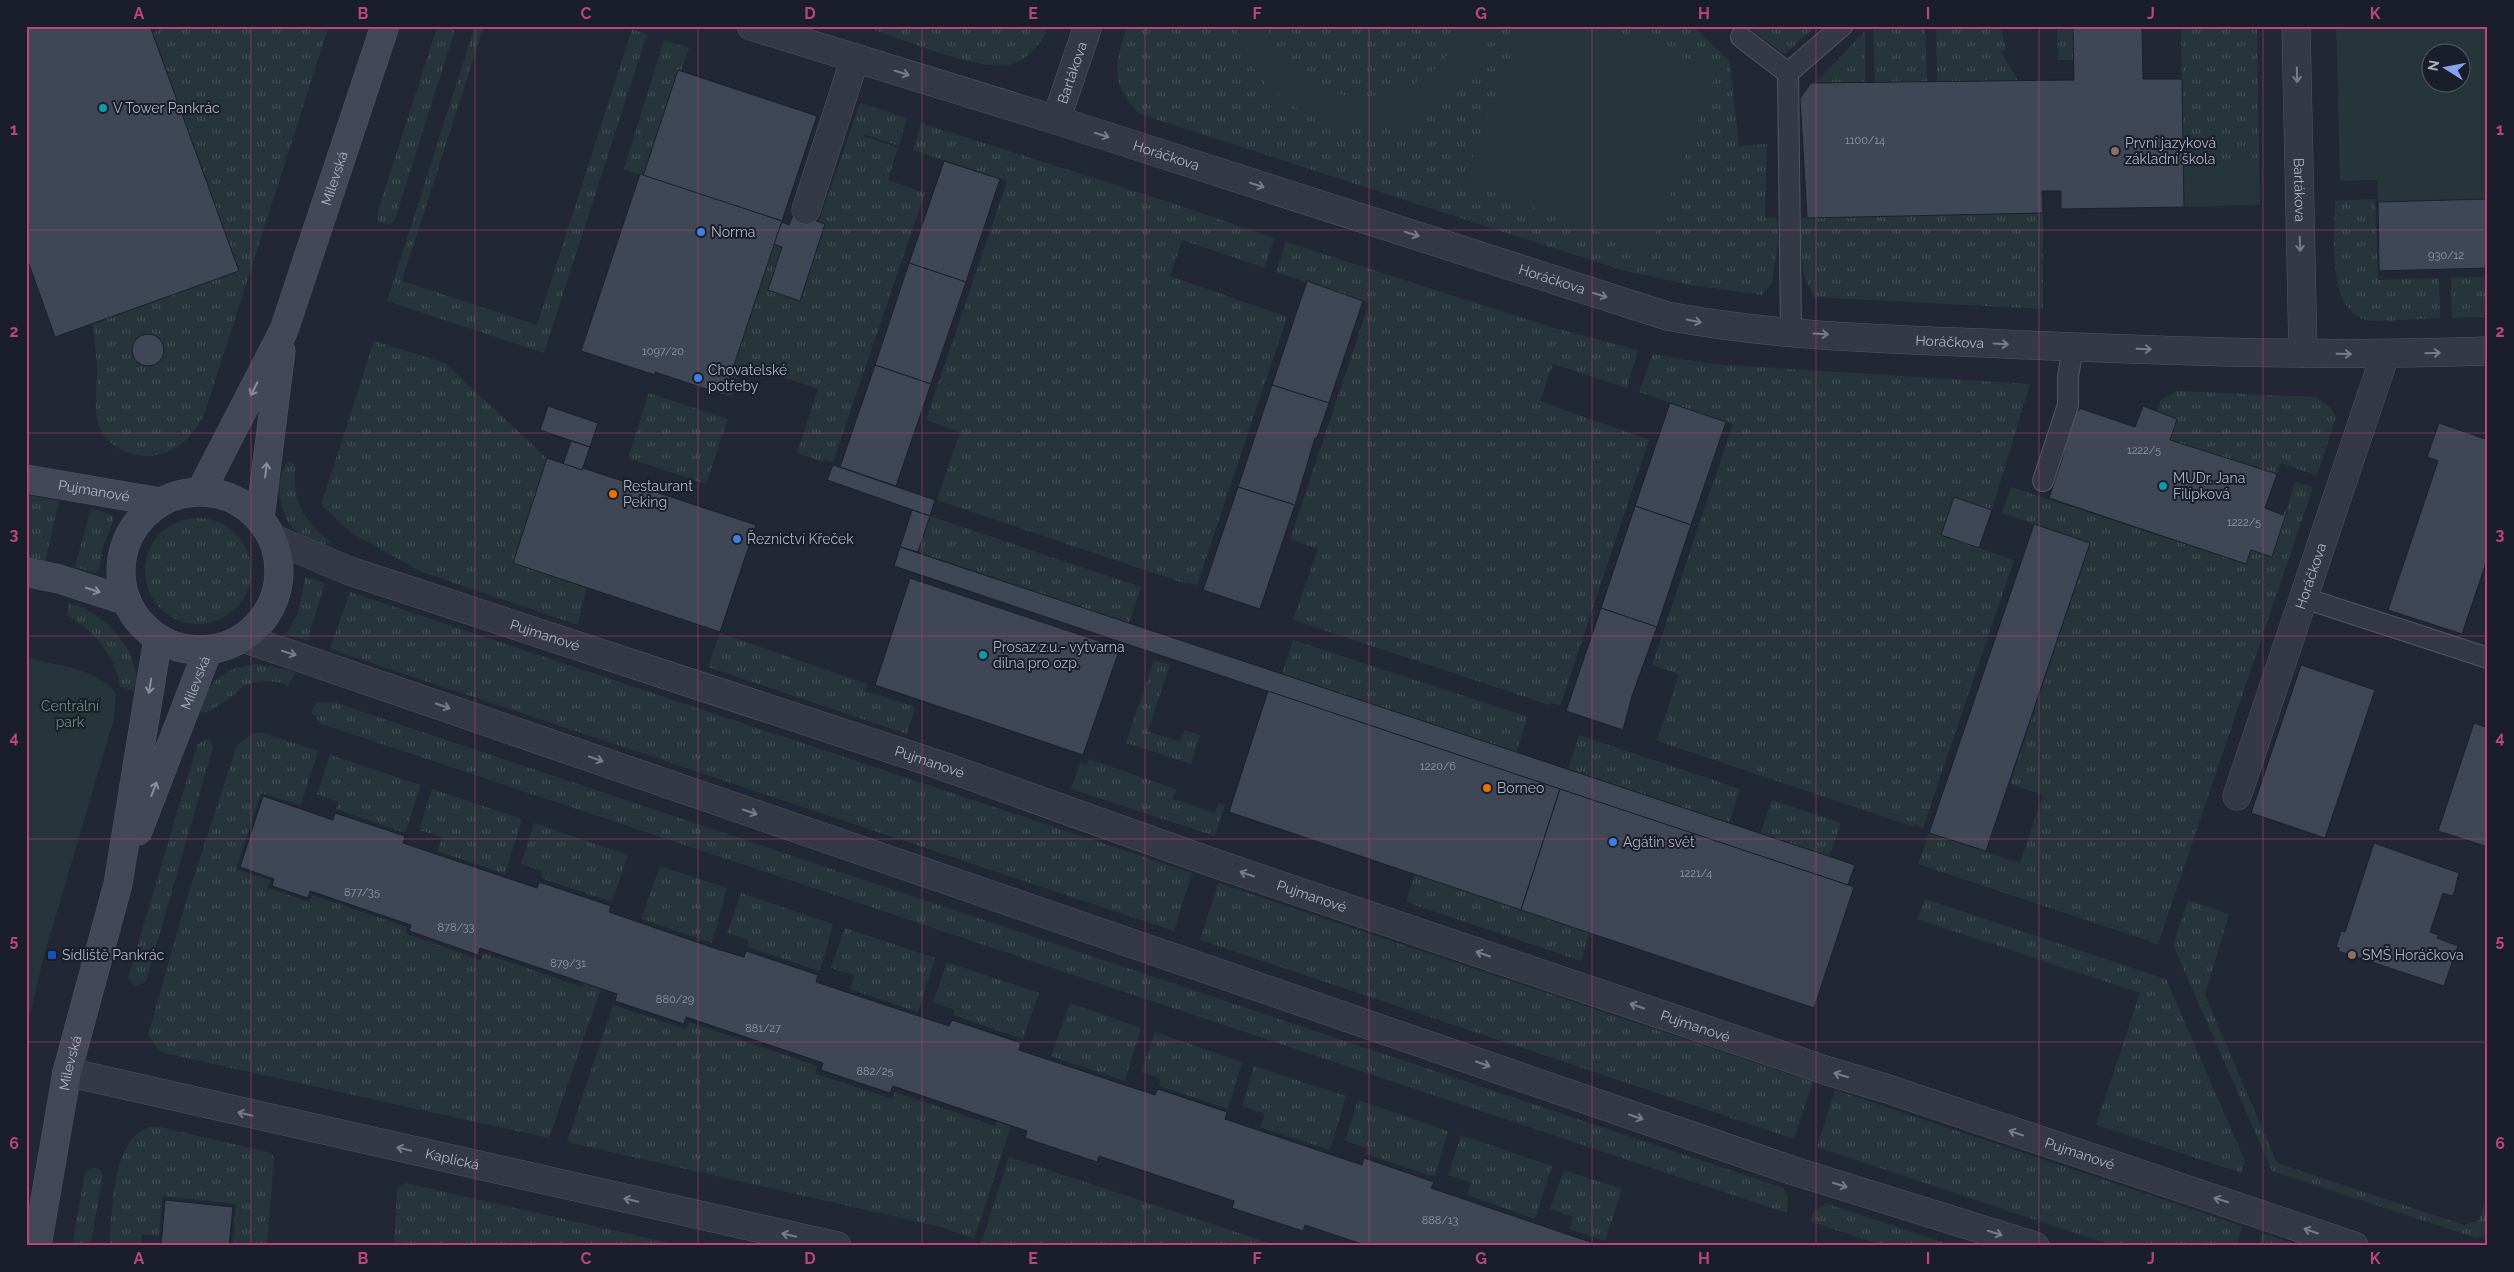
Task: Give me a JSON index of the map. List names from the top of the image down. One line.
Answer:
{"streets":{"street":["Bartákova","Horáčkova","Milevská","Pujmanové","Kaplická"]},"crossings":[["Bartákova","Horáčkova"],["Milevská","Pujmanové"],["Milevská","Kaplická"]],"one_way":["Bartákova","Horáčkova","Kaplická"],"parks":["Centrální park"],"places":{"other":["V Tower Pankrác","První jazyková základní škola","Norma","Chovatelské potřeby","MUDr. Jana Filípková","Restaurant Peking","Řeznictví Křeček","Prosaz z.u.- vytvarna dilna pro ozp.","Borneo","Agátin svět","SMŠ Horáčkova"],"transit":["Sídliště Pankrác"]},"house_numbers":["1100/14","930/12","1097/20","1222/5","1222/5","1220/6","1221/4","877/35","878/33","879/31","880/29","881/27","882/25","888/13"],"north":"left","grid":{"columns":["A","B","C","D","E","F","G","H","I","J","K"],"rows":["1","2","3","4","5","6"]}}
